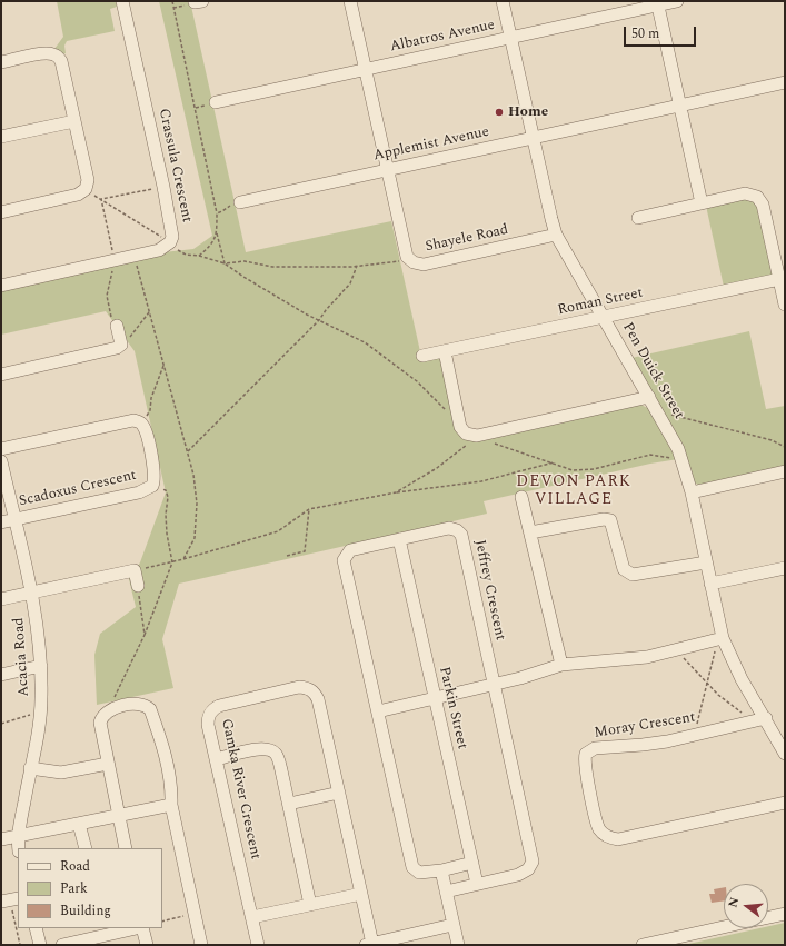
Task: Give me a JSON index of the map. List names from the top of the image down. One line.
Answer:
{"streets":{"street":["Albatros Avenue","Applemist Avenue","Crassula Crescent","Shayele Road","Roman Street","Pen Duick Street","Scadoxus Crescent","Jeffrey Crescent","Acacia Road","Parkin Street","Moray Crescent","Gamka River Crescent"]},"crossings":[["Albatros Avenue","Shayele Road"],["Albatros Avenue","Pen Duick Street"],["Applemist Avenue","Shayele Road"],["Applemist Avenue","Pen Duick Street"],["Shayele Road","Pen Duick Street"],["Roman Street","Pen Duick Street"],["Pen Duick Street","Moray Crescent"],["Scadoxus Crescent","Acacia Road"],["Jeffrey Crescent","Parkin Street"]],"districts":["DEVON PARK VILLAGE"],"places":["Home"],"legend":["Road","Park","Building"],"scale_bar":"50 m","north":"left"}
